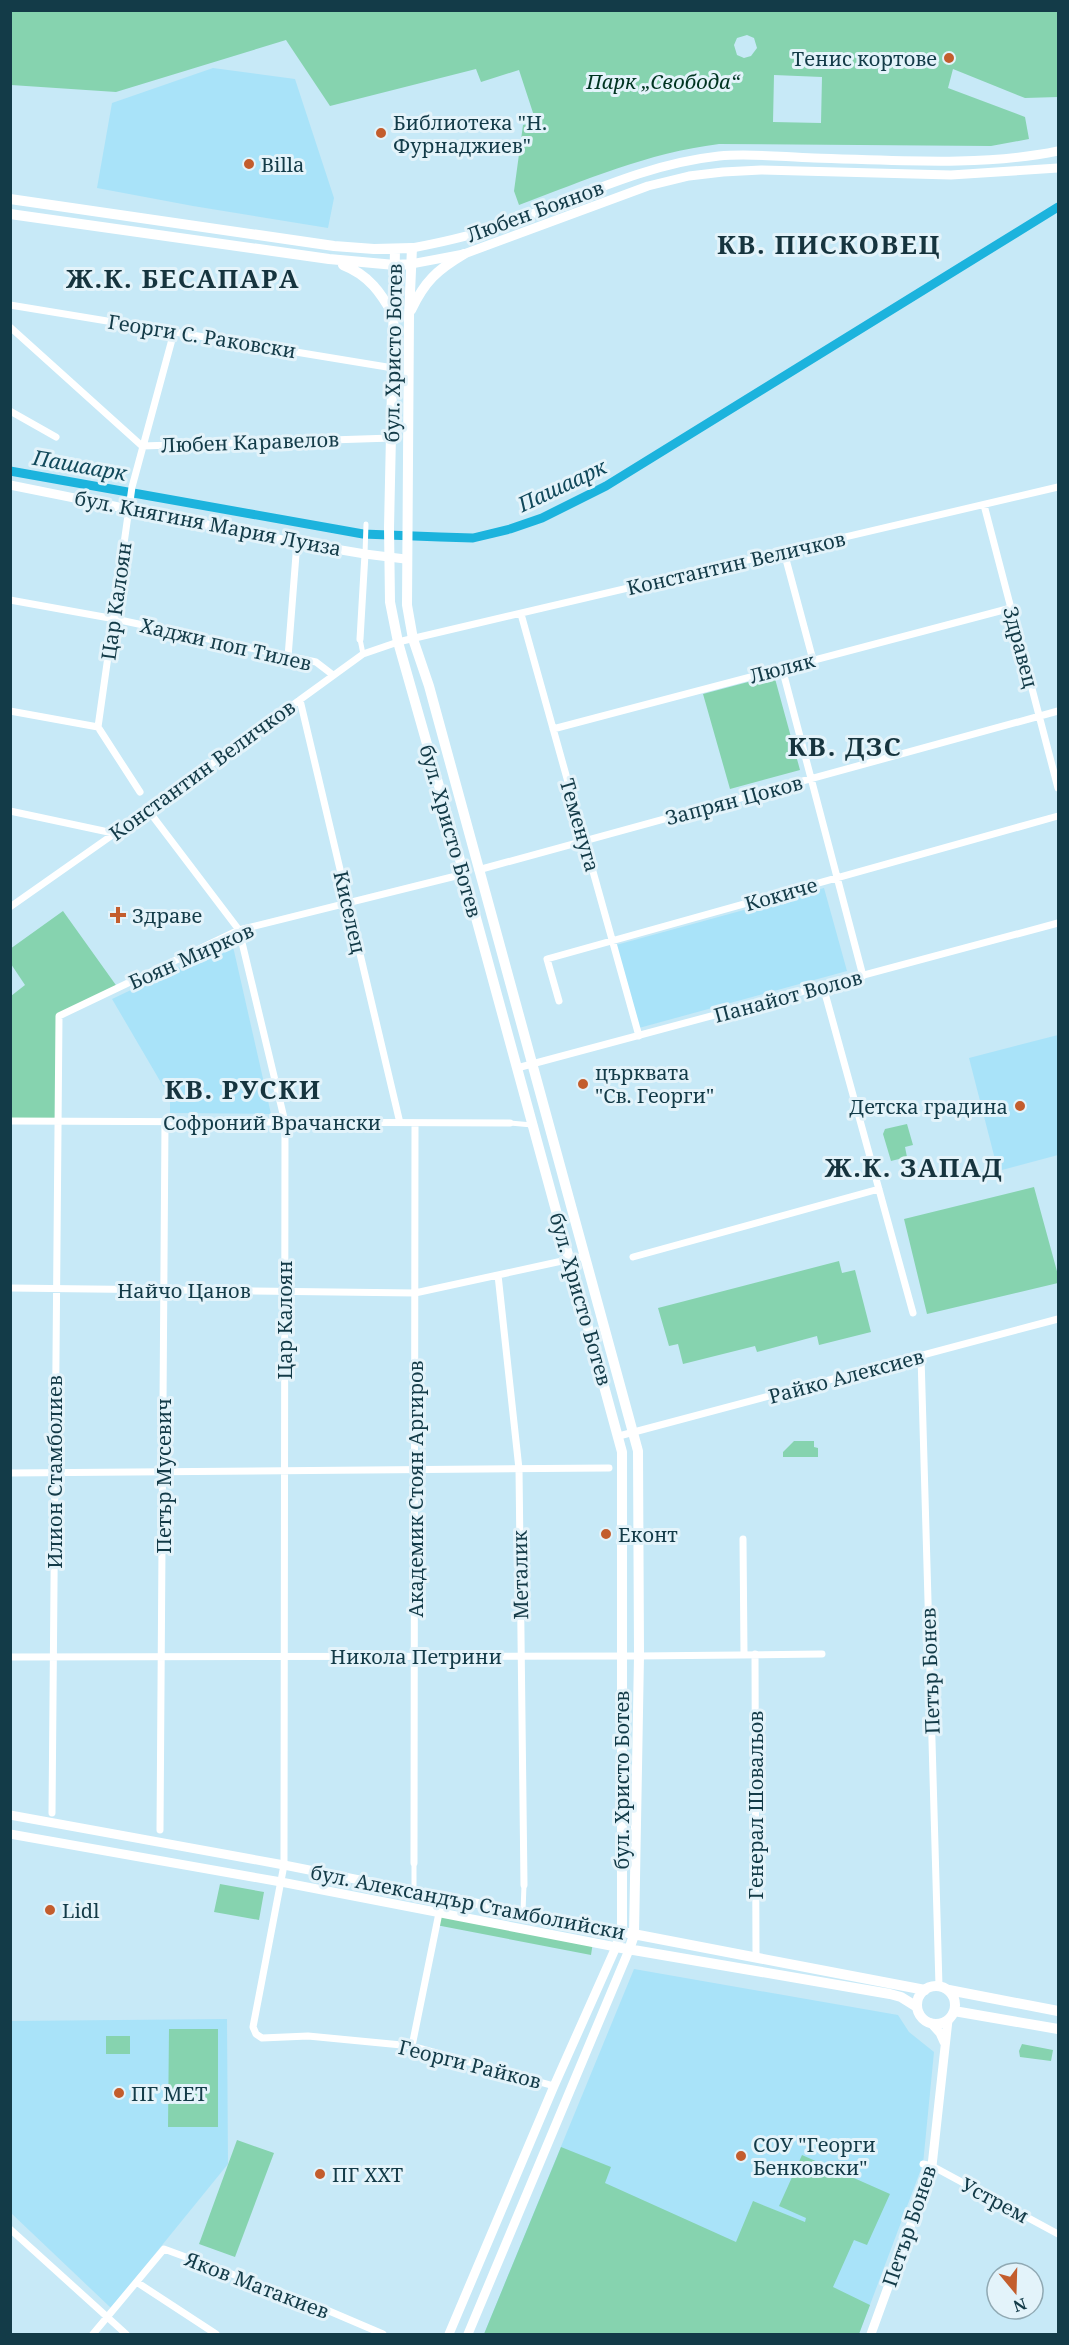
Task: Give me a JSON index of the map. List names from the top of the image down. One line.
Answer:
{"streets":{"main road":["Любен Боянов","бул. Христо Ботев","бул. Александър Стамболийски"],"street":["Георги С. Раковски","Любен Каравелов","бул. Княгиня Мария Луиза","Константин Величков","Цар Калоян","Хаджи поп Тилев","Здравец","Люляк","Запрян Цоков","Теменуга","Кокиче","Киселец","Боян Мирков","Панайот Волов","Софроний Врачански","Найчо Цанов","Райко Алексиев","Илион Стамболиев","Петър Мусевич","Академик Стоян Аргиров","Металик","Никола Петрини","Петър Бонев","Генерал Шовальов","Георги Райков","Устрем","Яков Матакиев"]},"crossings":[["Любен Боянов","бул. Христо Ботев"],["Георги С. Раковски","бул. Христо Ботев"],["Георги С. Раковски","Цар Калоян"],["бул. Христо Ботев","Любен Каравелов"],["бул. Христо Ботев","бул. Княгиня Мария Луиза"],["бул. Христо Ботев","Константин Величков"],["бул. Христо Ботев","Запрян Цоков"],["бул. Христо Ботев","Боян Мирков"],["бул. Христо Ботев","Панайот Волов"],["бул. Христо Ботев","Софроний Врачански"],["бул. Христо Ботев","Найчо Цанов"],["бул. Христо Ботев","Райко Алексиев"],["бул. Христо Ботев","Никола Петрини"],["бул. Христо Ботев","бул. Александър Стамболийски"],["бул. Христо Ботев","Георги Райков"],["Любен Каравелов","Цар Калоян"],["бул. Княгиня Мария Луиза","Цар Калоян"],["Константин Величков","Цар Калоян"],["Константин Величков","Хаджи поп Тилев"],["Константин Величков","Здравец"],["Константин Величков","Теменуга"],["Константин Величков","Киселец"],["Цар Калоян","Хаджи поп Тилев"],["Цар Калоян","Боян Мирков"],["Цар Калоян","Софроний Врачански"],["Цар Калоян","Найчо Цанов"],["Цар Калоян","Никола Петрини"],["Цар Калоян","бул. Александър Стамболийски"],["Цар Калоян","Георги Райков"],["Здравец","Люляк"],["Здравец","Запрян Цоков"],["Люляк","Теменуга"],["Запрян Цоков","Теменуга"],["Теменуга","Кокиче"],["Теменуга","Панайот Волов"],["Киселец","Боян Мирков"],["Киселец","Софроний Врачански"],["Боян Мирков","Софроний Врачански"],["Боян Мирков","Илион Стамболиев"],["Софроний Врачански","Илион Стамболиев"],["Софроний Врачански","Петър Мусевич"],["Софроний Врачански","Академик Стоян Аргиров"],["Найчо Цанов","Илион Стамболиев"],["Найчо Цанов","Петър Мусевич"],["Найчо Цанов","Академик Стоян Аргиров"],["Найчо Цанов","Металик"],["Райко Алексиев","Петър Бонев"],["Илион Стамболиев","Никола Петрини"],["Илион Стамболиев","бул. Александър Стамболийски"],["Петър Мусевич","Никола Петрини"],["Академик Стоян Аргиров","Никола Петрини"],["Академик Стоян Аргиров","бул. Александър Стамболийски"],["Металик","Никола Петрини"],["Металик","бул. Александър Стамболийски"],["Никола Петрини","Генерал Шовальов"],["Петър Бонев","бул. Александър Стамболийски"],["Петър Бонев","Устрем"],["Генерал Шовальов","бул. Александър Стамболийски"],["бул. Александър Стамболийски","Георги Райков"]],"districts":["КВ. ПИСКОВЕЦ","Ж.К. БЕСАПАРА","КВ. ДЗС","КВ. РУСКИ","Ж.К. ЗАПАД"],"water":["Пашаарк"],"parks":["Парк „Свобода“"],"places":{"other":["Тенис кортове","Библиотека \"Н. Фурнаджиев\"","Billa","църквата \"Св. Георги\"","Детска градина","Еконт","Lidl","ПГ МЕТ","СОУ \"Георги Бенковски\"","ПГ ХХТ"],"health":["Здраве"]},"north":"bottom"}
